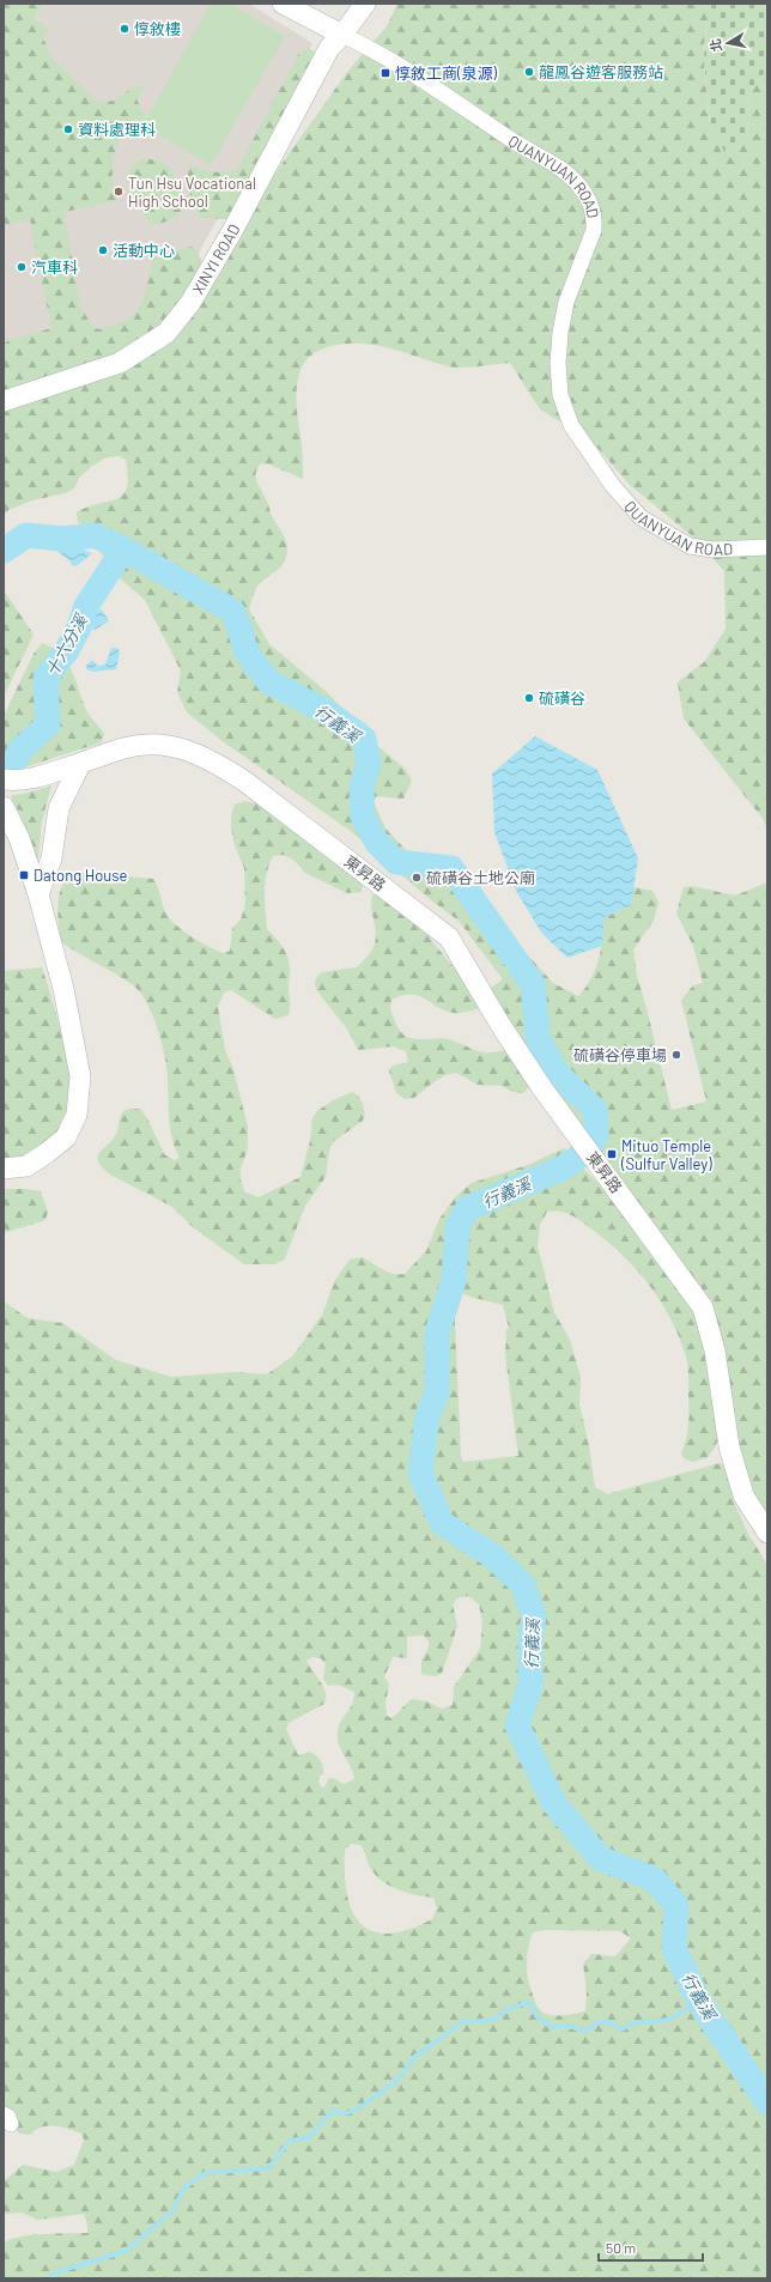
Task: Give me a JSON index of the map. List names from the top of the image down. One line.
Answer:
{"streets":{"street":["QUANYUAN ROAD","XINYI ROAD","東昇路"]},"crossings":[["QUANYUAN ROAD","XINYI ROAD"]],"water":["十六分溪","行義溪"],"places":{"other":["惇敘樓","龍鳳谷遊客服務站","資料處理科","Tun Hsu Vocational High School","活動中心","汽車科","硫磺谷","硫磺谷土地公廟","硫磺谷停車場"],"transit":["惇敘工商(泉源)","Datong House","Mituo Temple (Sulfur Valley)"]},"scale_bar":"50 m","north":"left"}
